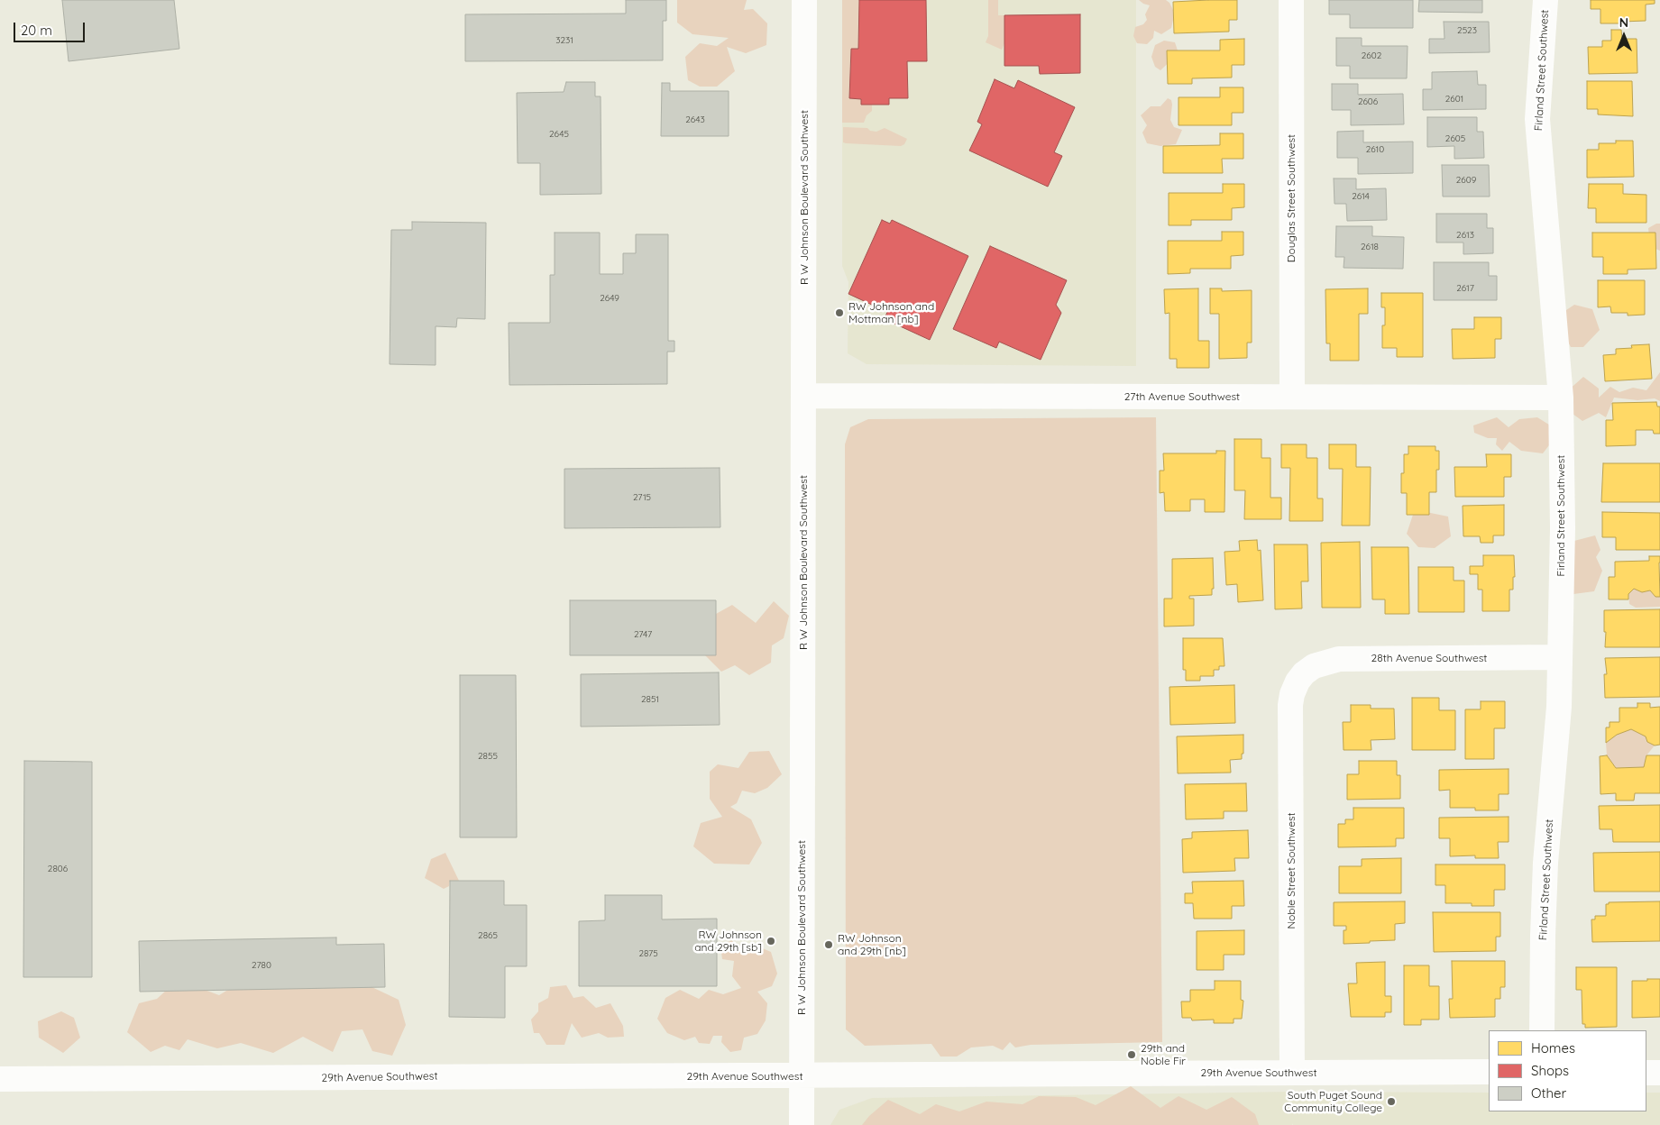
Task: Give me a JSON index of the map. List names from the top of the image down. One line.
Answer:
{"streets":{"street":["Firland Street Southwest","R W Johnson Boulevard Southwest","Douglas Street Southwest","27th Avenue Southwest","28th Avenue Southwest","Noble Street Southwest","29th Avenue Southwest"]},"crossings":[["Firland Street Southwest","27th Avenue Southwest"],["Firland Street Southwest","28th Avenue Southwest"],["R W Johnson Boulevard Southwest","27th Avenue Southwest"],["R W Johnson Boulevard Southwest","29th Avenue Southwest"],["Douglas Street Southwest","27th Avenue Southwest"],["28th Avenue Southwest","Noble Street Southwest"],["Noble Street Southwest","29th Avenue Southwest"]],"places":["RW Johnson and Mottman [nb]","RW Johnson and 29th [sb]","RW Johnson and 29th [nb]","29th and Noble Fir","South Puget Sound Community College"],"house_numbers":["2523","3231","2602","2601","2606","2643","2645","2605","2610","2609","2614","2613","2618","2617","2649","2715","2747","2851","2855","2806","2865","2875","2780"],"legend":["Homes","Shops","Other"],"scale_bar":"20 m","north":"top"}
